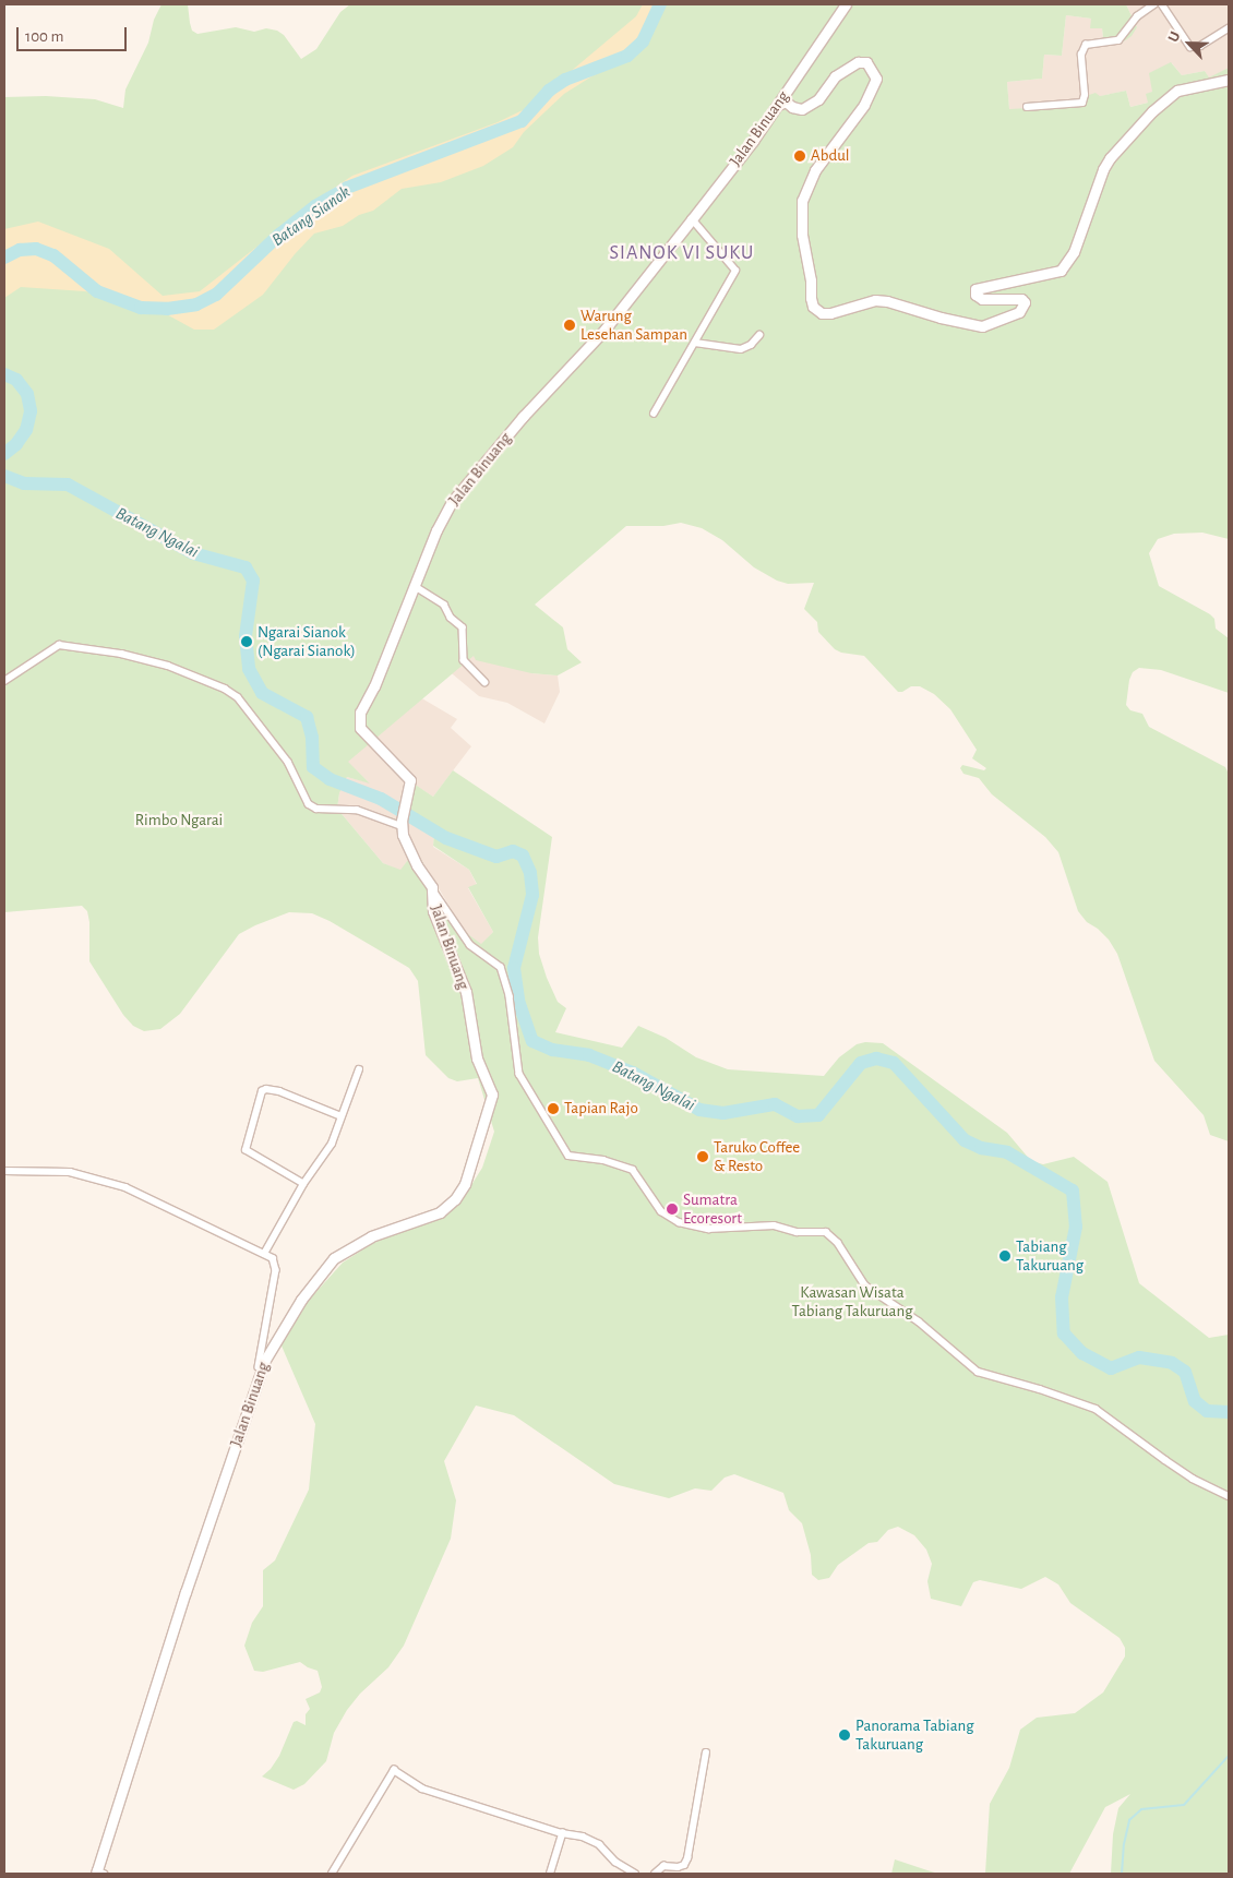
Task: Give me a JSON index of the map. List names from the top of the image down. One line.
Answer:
{"streets":{"main road":["Jalan Binuang"]},"districts":["SIANOK VI SUKU"],"water":["Batang Sianok","Batang Ngalai"],"parks":["Rimbo Ngarai","Kawasan Wisata Tabiang Takuruang"],"places":["Abdul","Warung Lesehan Sampan","Ngarai Sianok (Ngarai Sianok)","Tapian Rajo","Taruko Coffee & Resto","Sumatra Ecoresort","Tabiang Takuruang","Panorama Tabiang Takuruang"],"scale_bar":"100 m","north":"top left"}
